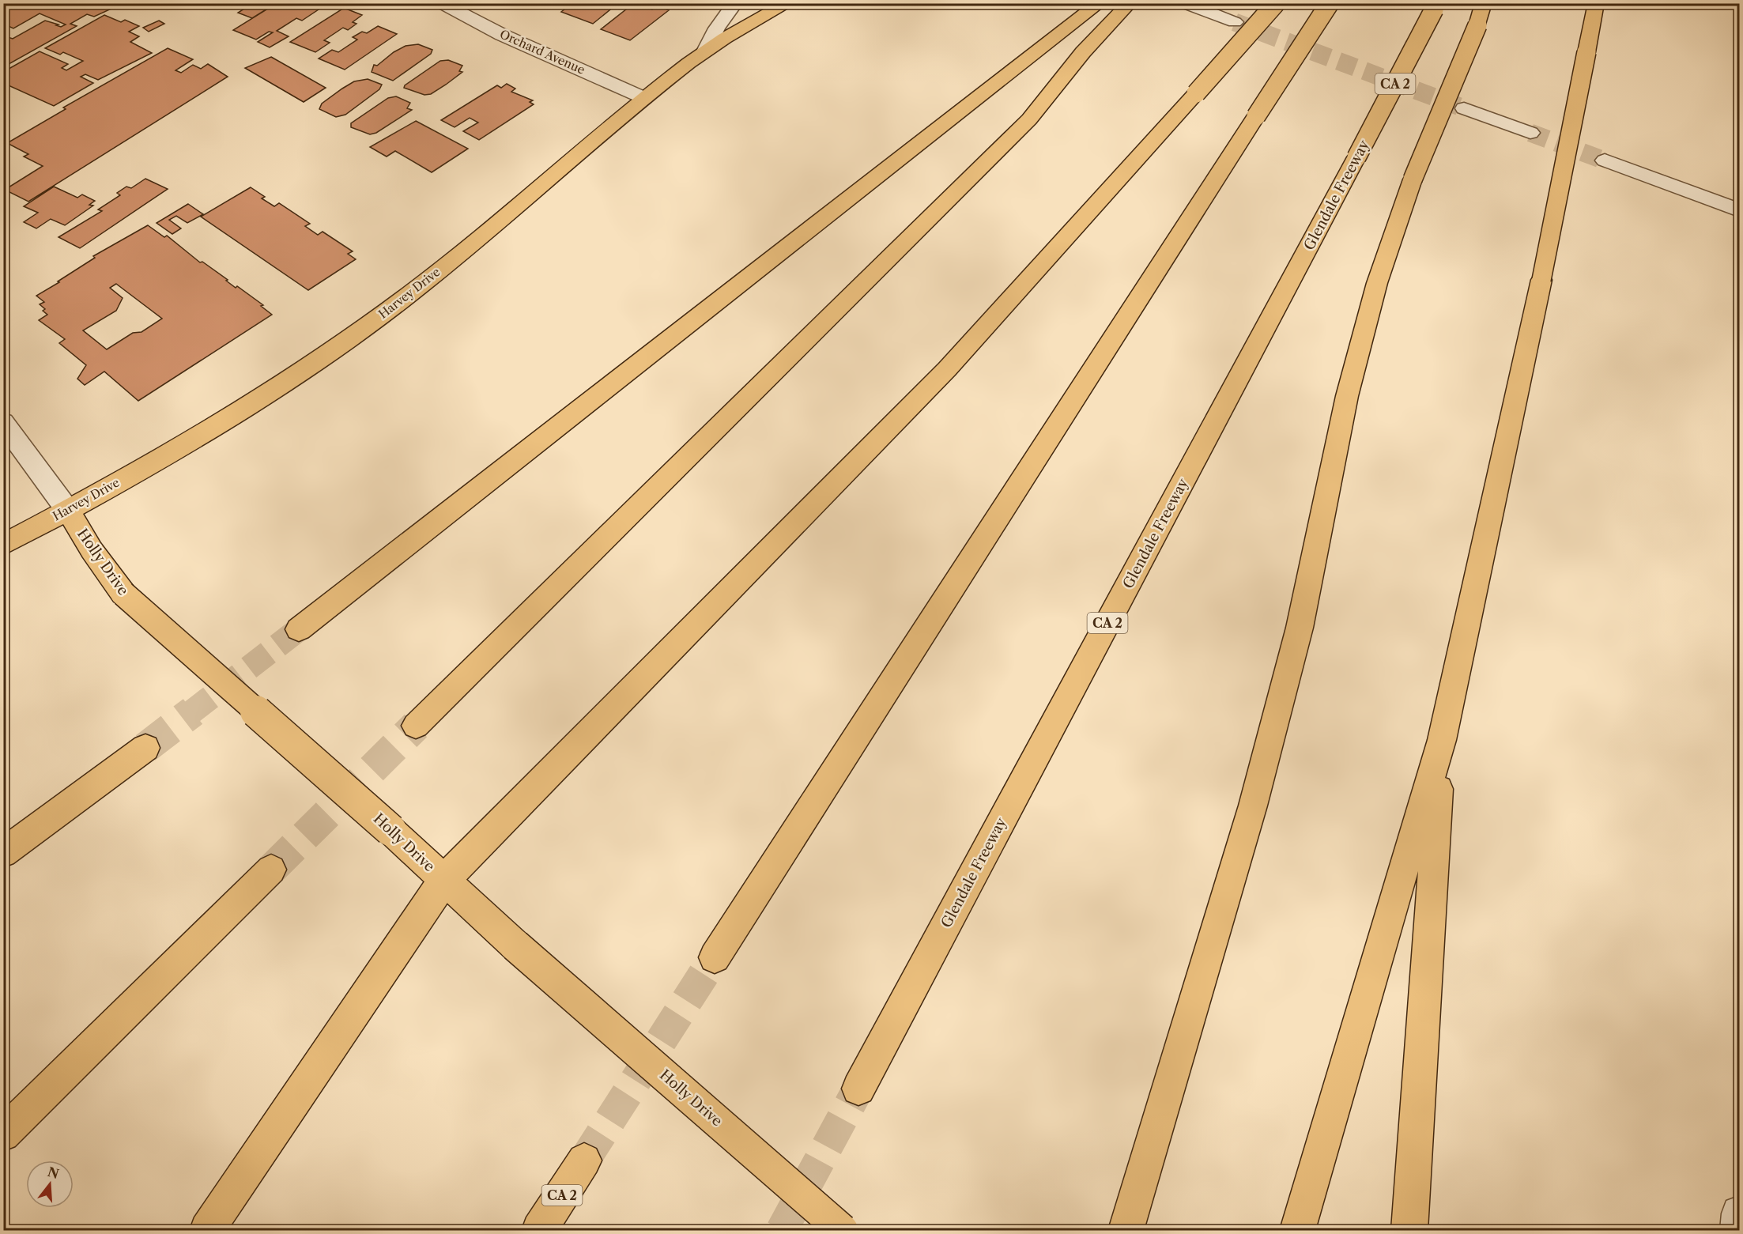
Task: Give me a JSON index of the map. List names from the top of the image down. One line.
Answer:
{"streets":{"main road":["CA 2","Glendale Freeway","Harvey Drive","Holly Drive"],"street":["Orchard Avenue"]},"crossings":[["Orchard Avenue","Harvey Drive"],["Harvey Drive","Holly Drive"]],"north":"top"}
